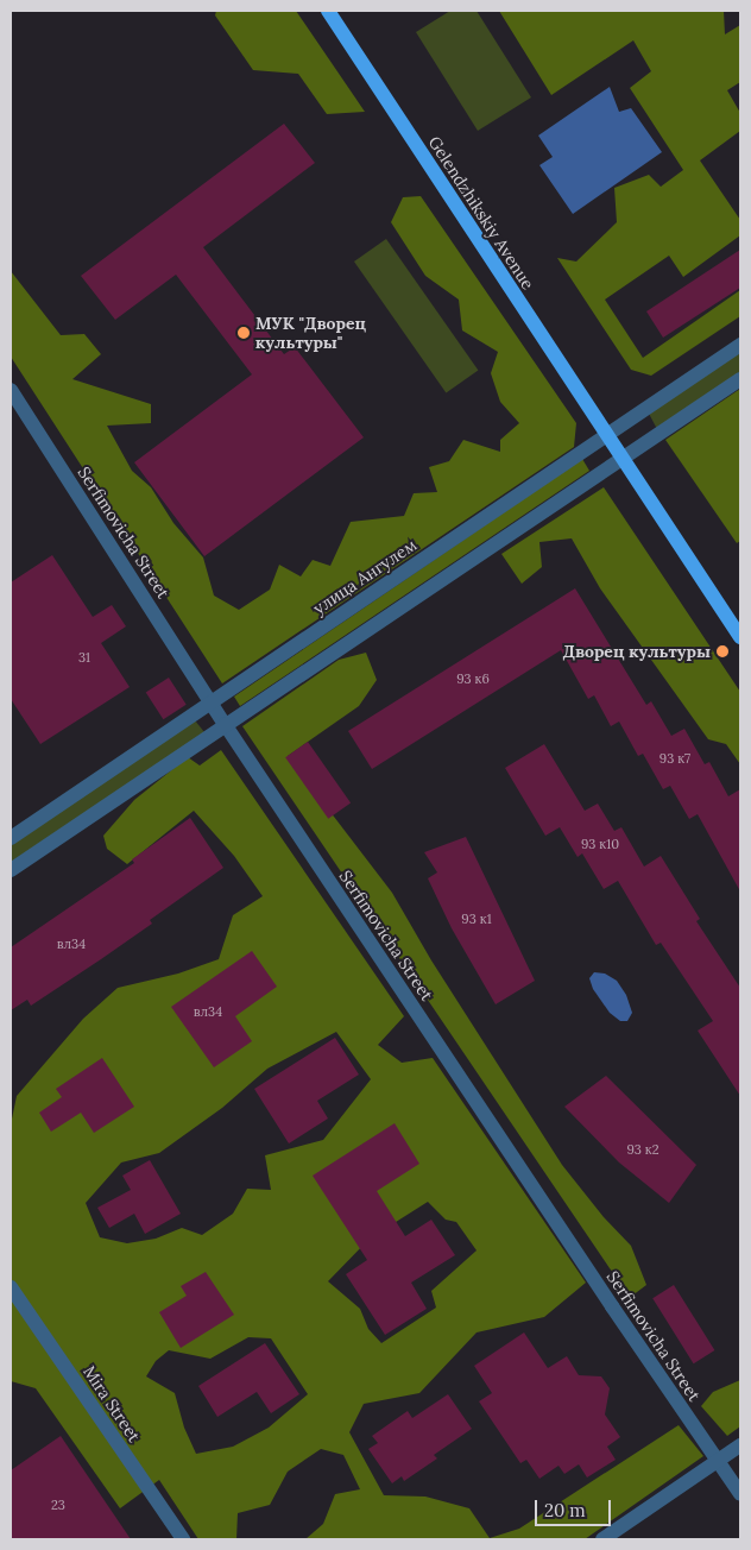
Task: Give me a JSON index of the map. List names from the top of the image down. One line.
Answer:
{"streets":{"main road":["Gelendzhikskiy Avenue"],"street":["Serfimovicha Street","улица Ангулем","Mira Street"]},"crossings":[["Gelendzhikskiy Avenue","улица Ангулем"],["Serfimovicha Street","улица Ангулем"]],"places":["МУК \"Дворец культуры\"","Дворец культуры"],"house_numbers":["31","93 к6","93 к7","93 к10","93 к1","вл34","вл34","93 к2","23"],"scale_bar":"20 m"}
